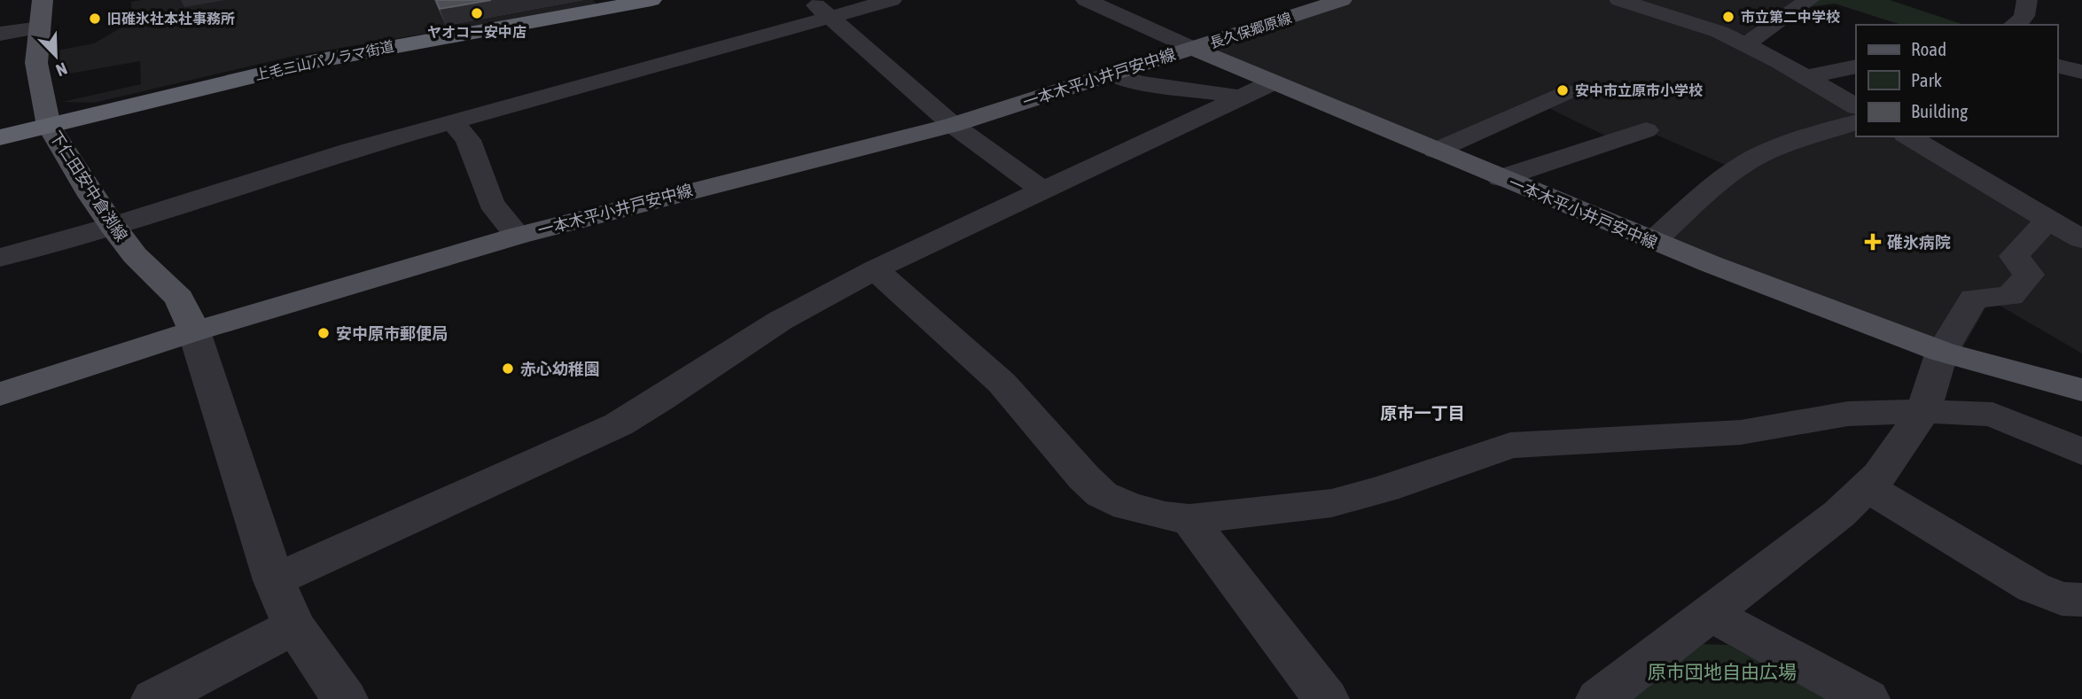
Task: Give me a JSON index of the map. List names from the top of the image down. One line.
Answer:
{"streets":{"highway":["上毛三山パノラマ街道"],"main road":["長久保郷原線","一本木平小井戸安中線","下仁田安中倉渕線"]},"crossings":[["長久保郷原線","一本木平小井戸安中線"],["上毛三山パノラマ街道","下仁田安中倉渕線"],["一本木平小井戸安中線","下仁田安中倉渕線"]],"districts":["原市一丁目"],"parks":["原市団地自由広場"],"places":{"other":["ヤオコー安中店","市立第二中学校","旧碓氷社本社事務所","安中市立原市小学校","安中原市郵便局","赤心幼稚園"],"health":["碓氷病院"]},"legend":["Road","Park","Building"],"north":"bottom right"}
